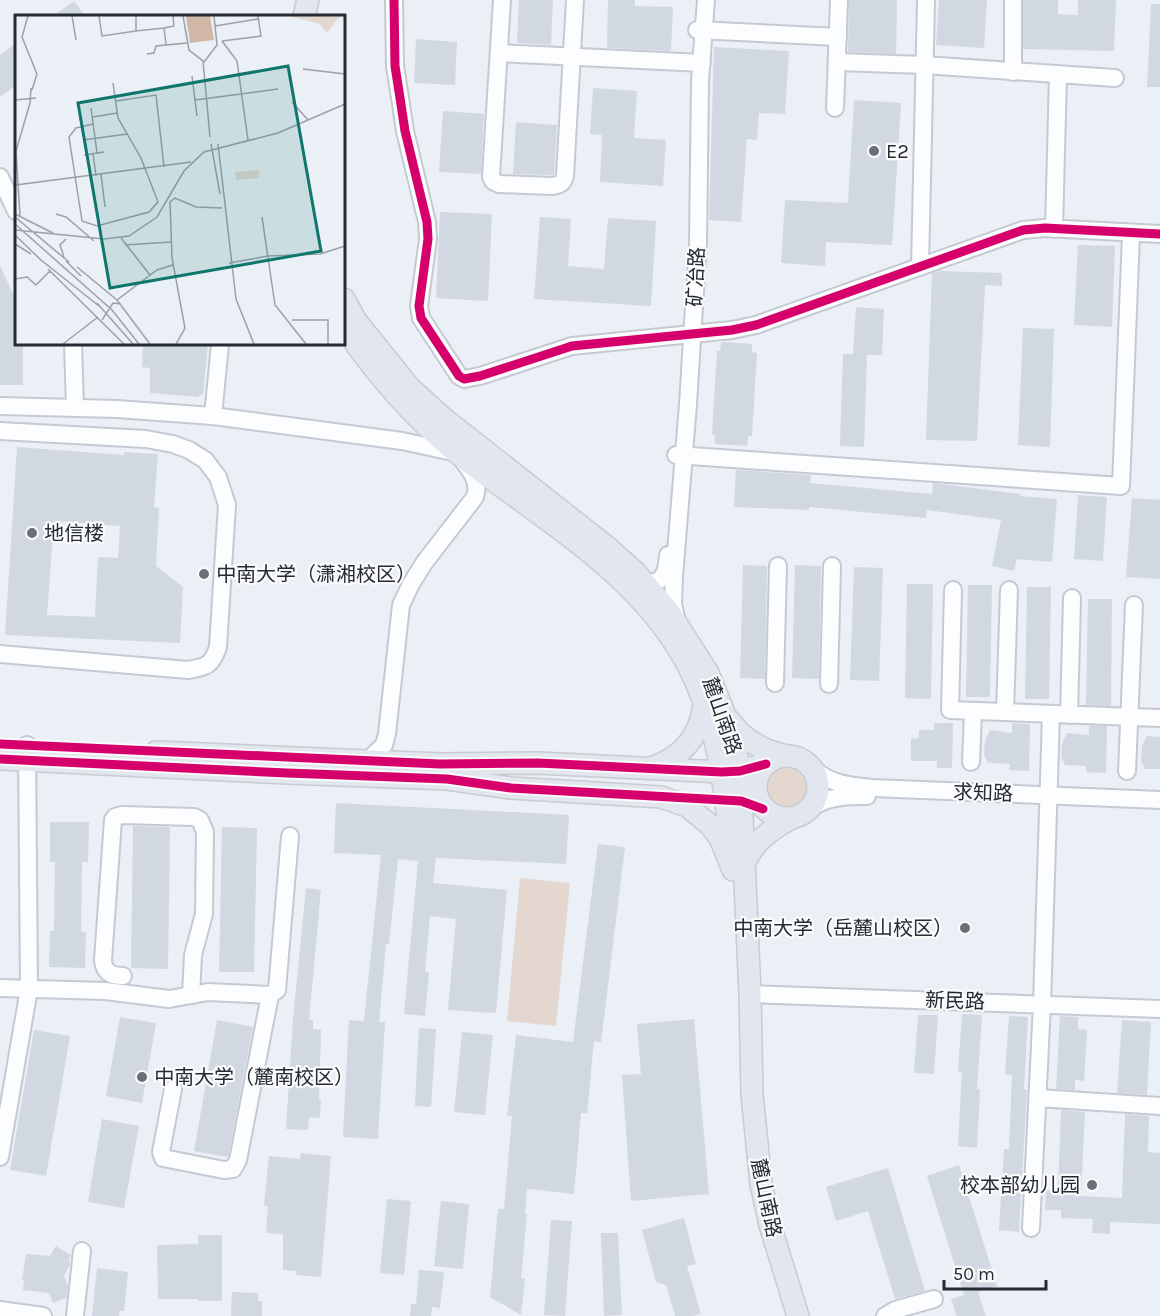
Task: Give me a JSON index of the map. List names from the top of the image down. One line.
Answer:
{"streets":{"main road":["麓山南路"],"street":["矿冶路","求知路","新民路"]},"crossings":[["矿冶路","麓山南路"],["麓山南路","新民路"]],"places":["E2","地信楼","中南大学（潇湘校区）","中南大学（岳麓山校区）","中南大学（麓南校区）","校本部幼儿园"],"scale_bar":"50 m"}
